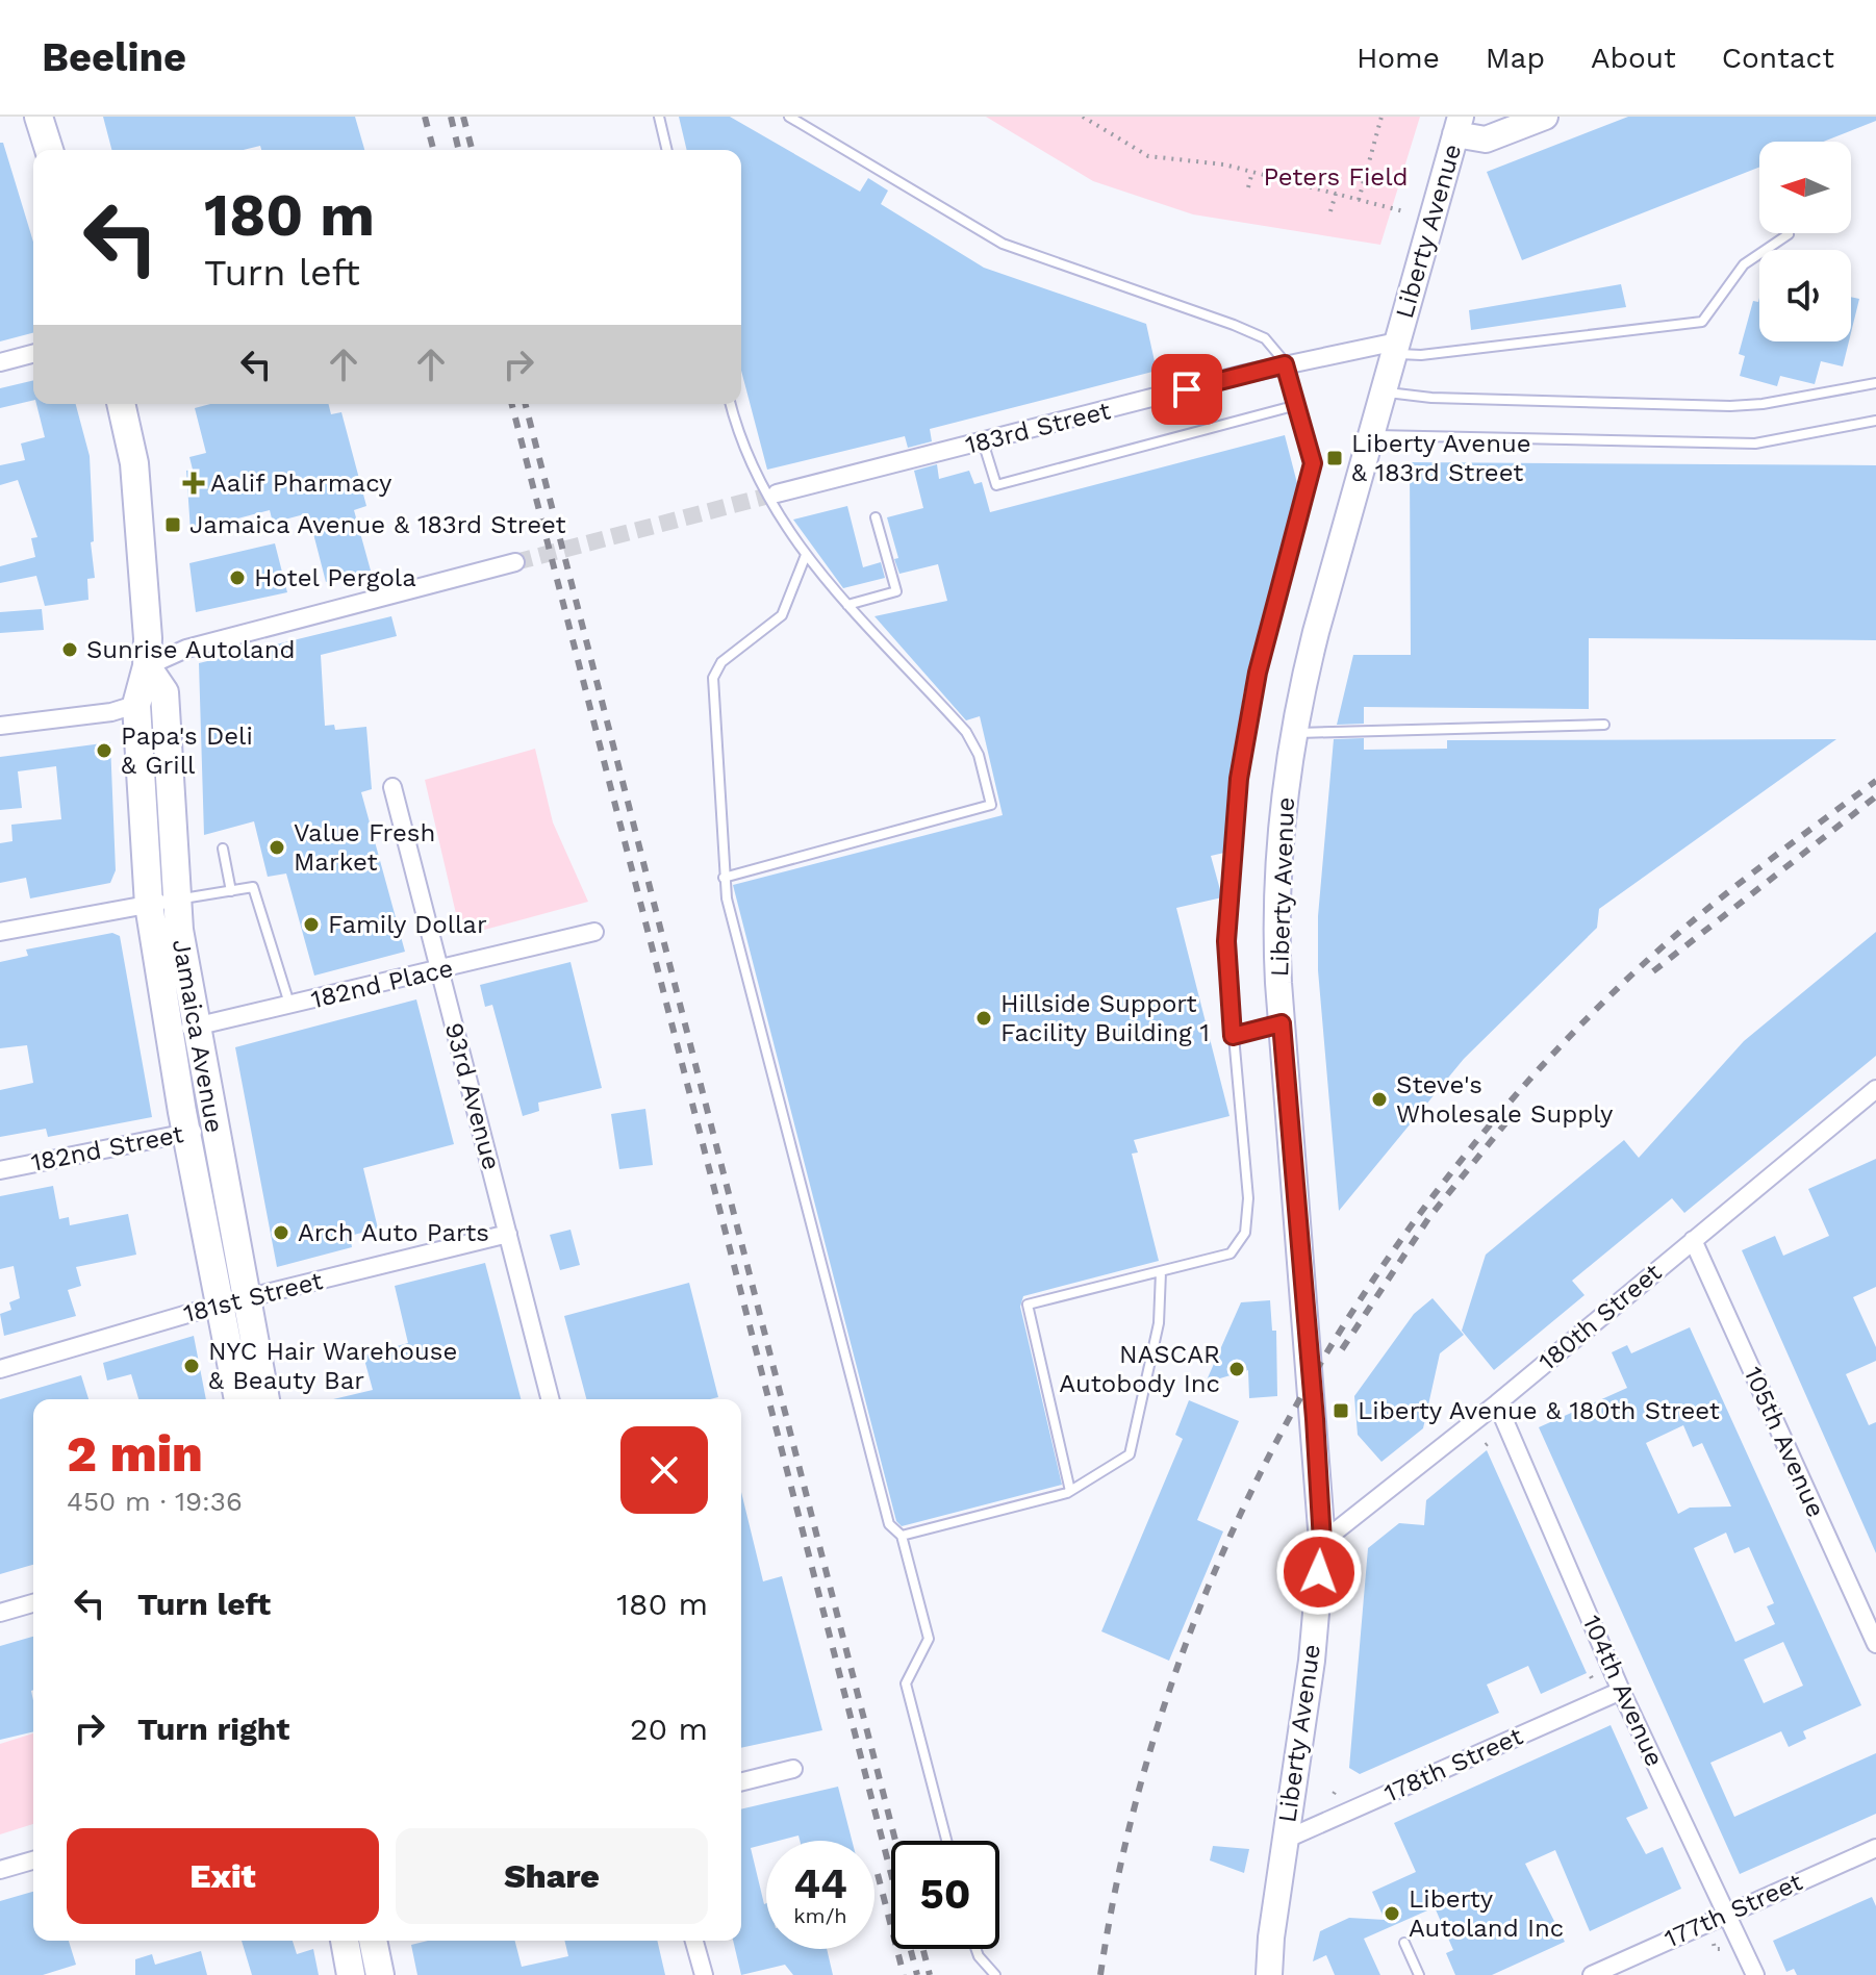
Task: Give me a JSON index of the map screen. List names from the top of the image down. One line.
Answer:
{"streets":{"main road":["Liberty Avenue","Jamaica Avenue"],"street":["183rd Street","182nd Place","93rd Avenue","182nd Street","181st Street","180th Street","105th Avenue","104th Avenue","178th Street","177th Street"]},"crossings":[["Liberty Avenue","183rd Street"],["Liberty Avenue","180th Street"],["Liberty Avenue","178th Street"],["182nd Place","Jamaica Avenue"],["182nd Place","93rd Avenue"],["Jamaica Avenue","182nd Street"],["Jamaica Avenue","181st Street"],["93rd Avenue","181st Street"],["180th Street","105th Avenue"],["180th Street","104th Avenue"],["104th Avenue","178th Street"],["104th Avenue","177th Street"]],"parks":["Peters Field"],"places":{"transit":["Liberty Avenue & 183rd Street","Jamaica Avenue & 183rd Street","Liberty Avenue & 180th Street"],"health":["Aalif Pharmacy"],"other":["Hotel Pergola","Sunrise Autoland","Papa's Deli & Grill","Value Fresh Market","Family Dollar","Hillside Support Facility Building 1","Steve's Wholesale Supply","Arch Auto Parts","NYC Hair Warehouse & Beauty Bar","NASCAR Autobody Inc","Liberty Autoland Inc"]},"north":"left","page":{"header":"Beeline","nav":["Home","Map","About","Contact"],"turn":["180 m","Turn left"],"heading":["2 min","450 m · 19:36"],"list":[{"name":"Turn left","value":"180 m"},{"name":"Turn right","value":"20 m"}],"buttons":["Exit","Share"],"speed":"44 km/h","limit":"50"}}
